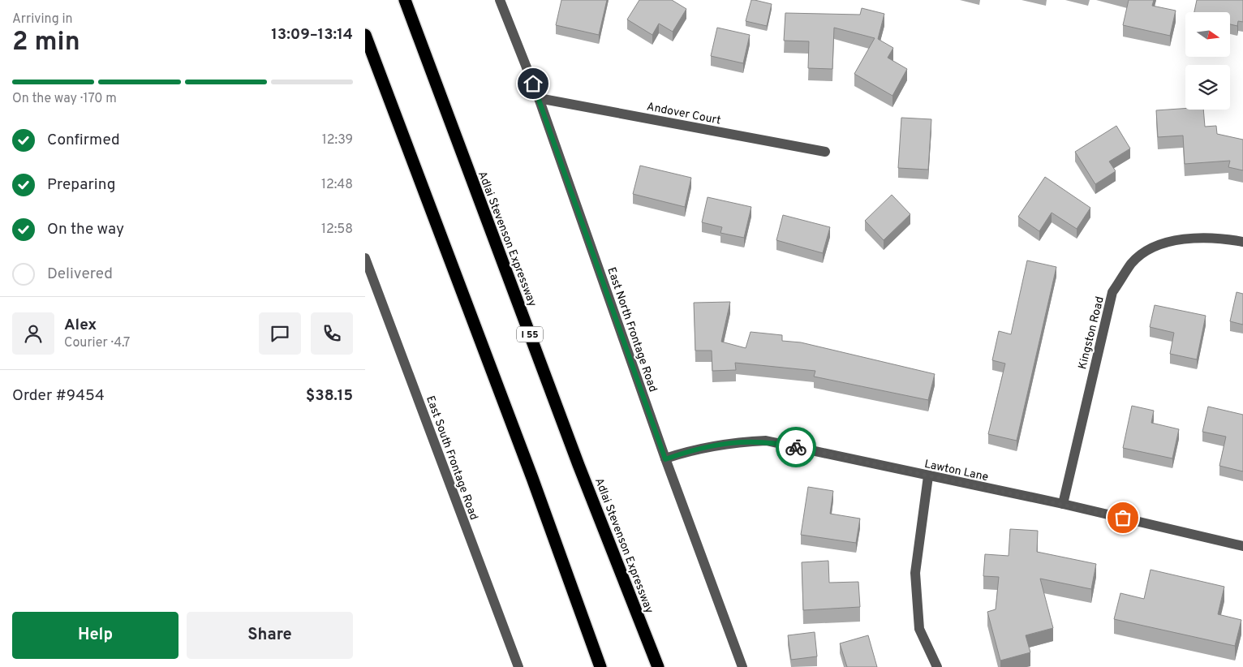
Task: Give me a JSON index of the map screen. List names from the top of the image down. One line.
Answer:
{"streets":{"highway":["Adlai Stevenson Expressway","I 55"],"street":["Andover Court","East North Frontage Road","Kingston Road","East South Frontage Road","Lawton Lane"]},"crossings":[["Andover Court","East North Frontage Road"],["East North Frontage Road","Lawton Lane"],["Kingston Road","Lawton Lane"]],"north":"right","page":{"heading":["2 min","Arriving in","13:09–13:14"],"panel":["Alex","Courier · 4.7","Order #9454","$38.15"],"bar":"On the way · 170 m","list":[["Confirmed","12:39"],["Preparing","12:48"],["On the way","12:58"],"Delivered"],"buttons":["Help","Share"]}}
